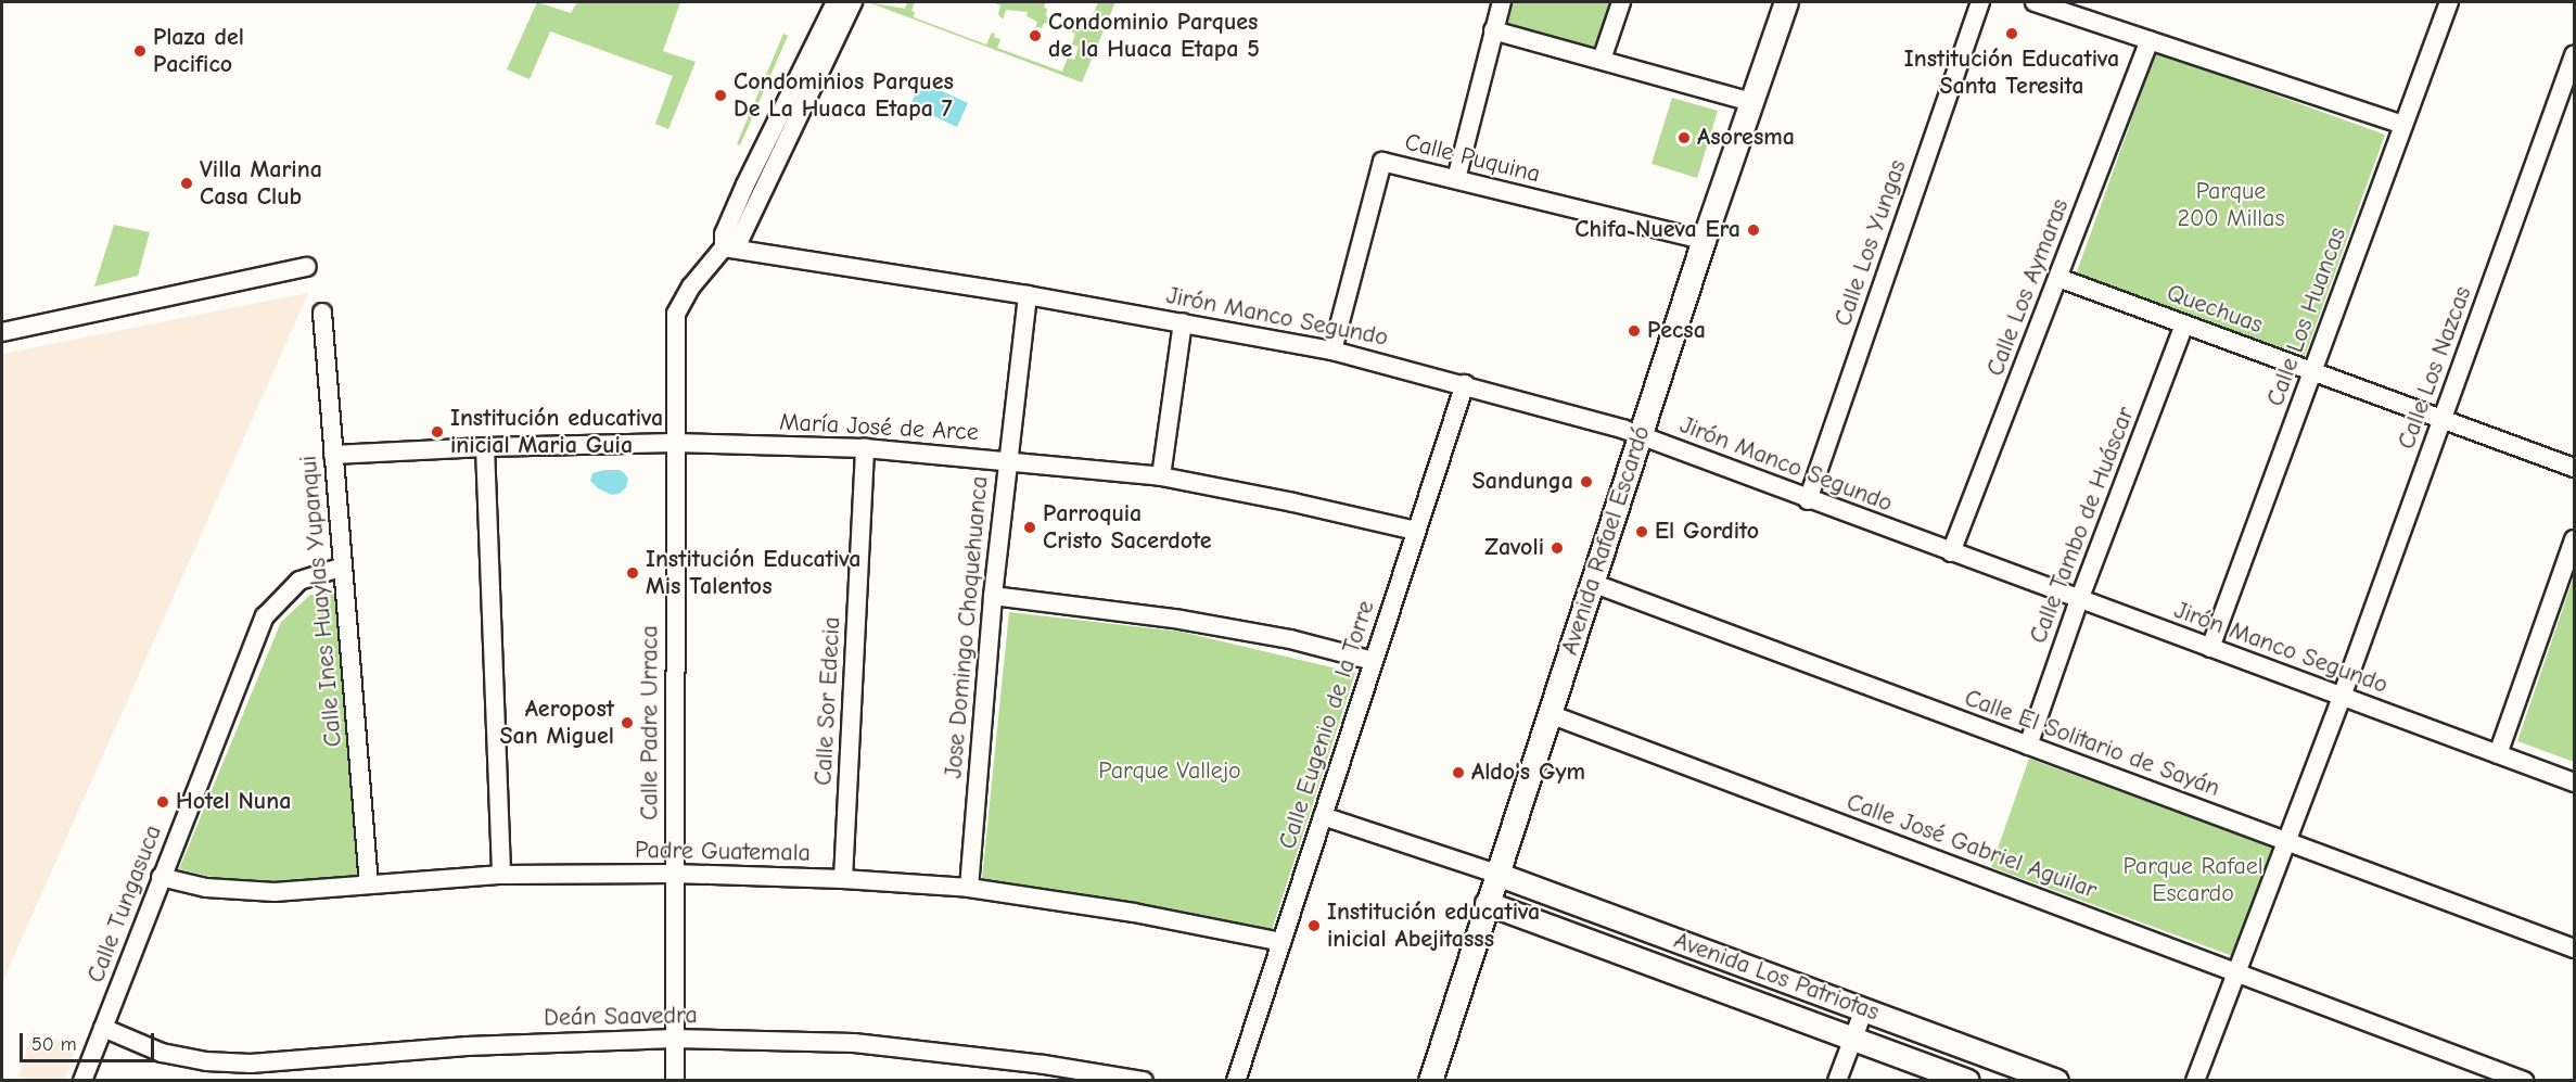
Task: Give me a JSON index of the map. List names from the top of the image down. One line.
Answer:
{"streets":{"main road":["Avenida Rafael Escardó","Avenida Los Patriotas"],"street":["Calle Puquina","Calle Los Yungas","Calle Los Aymaras","Quechuas","Jirón Manco Segundo","Calle Los Huancas","Calle Los Nazcas","María José de Arce","Calle Tambo de Huáscar","Calle Ines Huaylas Yupanqui","Jose Domingo Choquehuanca","Calle Sor Edecia","Calle Padre Urraca","Calle Eugenio de la Torre","Calle El Solitario de Sayán","Calle José Gabriel Aguilar","Padre Guatemala","Calle Tungasuca","Deán Saavedra"]},"crossings":[["Calle Puquina","Jirón Manco Segundo"],["Calle Puquina","Avenida Rafael Escardó"],["Calle Los Yungas","Jirón Manco Segundo"],["Calle Los Aymaras","Quechuas"],["Calle Los Aymaras","Jirón Manco Segundo"],["Quechuas","Calle Los Huancas"],["Quechuas","Calle Los Nazcas"],["Quechuas","Calle Tambo de Huáscar"],["Jirón Manco Segundo","Calle Los Huancas"],["Jirón Manco Segundo","Calle Los Nazcas"],["Jirón Manco Segundo","Calle Tambo de Huáscar"],["Jirón Manco Segundo","Avenida Rafael Escardó"],["Jirón Manco Segundo","Jose Domingo Choquehuanca"],["Jirón Manco Segundo","Calle Padre Urraca"],["Jirón Manco Segundo","Calle Eugenio de la Torre"],["Calle Los Nazcas","Calle El Solitario de Sayán"],["Calle Los Nazcas","Calle José Gabriel Aguilar"],["María José de Arce","Calle Ines Huaylas Yupanqui"],["María José de Arce","Jose Domingo Choquehuanca"],["María José de Arce","Calle Sor Edecia"],["María José de Arce","Calle Padre Urraca"],["María José de Arce","Calle Eugenio de la Torre"],["Calle Tambo de Huáscar","Calle El Solitario de Sayán"],["Avenida Rafael Escardó","Calle El Solitario de Sayán"],["Avenida Rafael Escardó","Calle José Gabriel Aguilar"],["Avenida Rafael Escardó","Avenida Los Patriotas"],["Calle Ines Huaylas Yupanqui","Padre Guatemala"],["Calle Ines Huaylas Yupanqui","Calle Tungasuca"],["Jose Domingo Choquehuanca","Padre Guatemala"],["Calle Sor Edecia","Padre Guatemala"],["Calle Padre Urraca","Padre Guatemala"],["Calle Padre Urraca","Deán Saavedra"],["Calle Eugenio de la Torre","Padre Guatemala"],["Padre Guatemala","Calle Tungasuca"],["Calle Tungasuca","Deán Saavedra"]],"parks":["Parque 200 Millas","Parque Vallejo","Parque Rafael Escardo"],"places":["Institución Educativa Santa Teresita","Condominio Parques de la Huaca Etapa 5","Plaza del Pacifico","Condominios Parques De La Huaca Etapa 7","Asoresma","Villa Marina Casa Club","Chifa Nueva Era","Pecsa","Institución educativa inicial Maria Guia","Sandunga","Parroquia Cristo Sacerdote","El Gordito","Zavoli","Institución Educativa Mis Talentos","Aeropost San Miguel","Aldo's Gym","Hotel Nuna","Institución educativa inicial Abejitasss"],"scale_bar":"50 m"}
